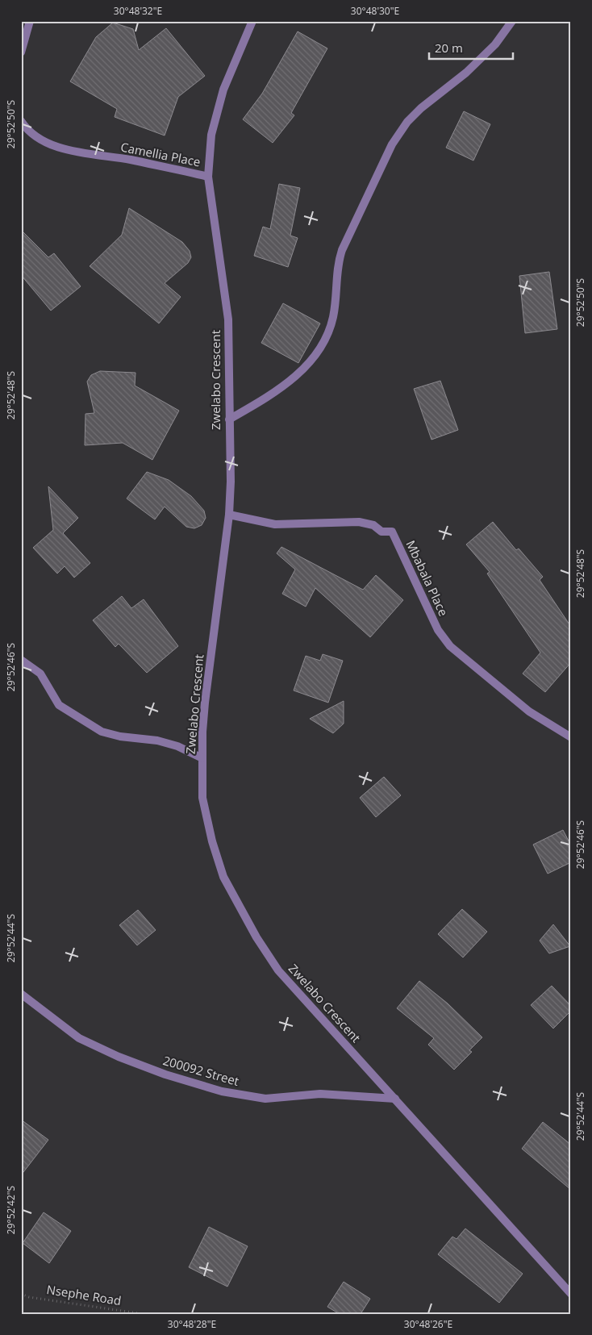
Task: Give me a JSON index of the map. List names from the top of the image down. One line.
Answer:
{"streets":{"street":["Camellia Place","Zwelabo Crescent","Mbabala Place","200092 Street"],"path":["Nsephe Road"]},"crossings":[["Camellia Place","Zwelabo Crescent"],["Zwelabo Crescent","Mbabala Place"],["Zwelabo Crescent","200092 Street"]],"scale_bar":"20 m","coordinates":["30°48'32\"E","30°48'30\"E","29°52'50\"S","29°52'48\"S","29°52'46\"S","29°52'44\"S","29°52'42\"S","30°48'28\"E","30°48'26\"E"]}
